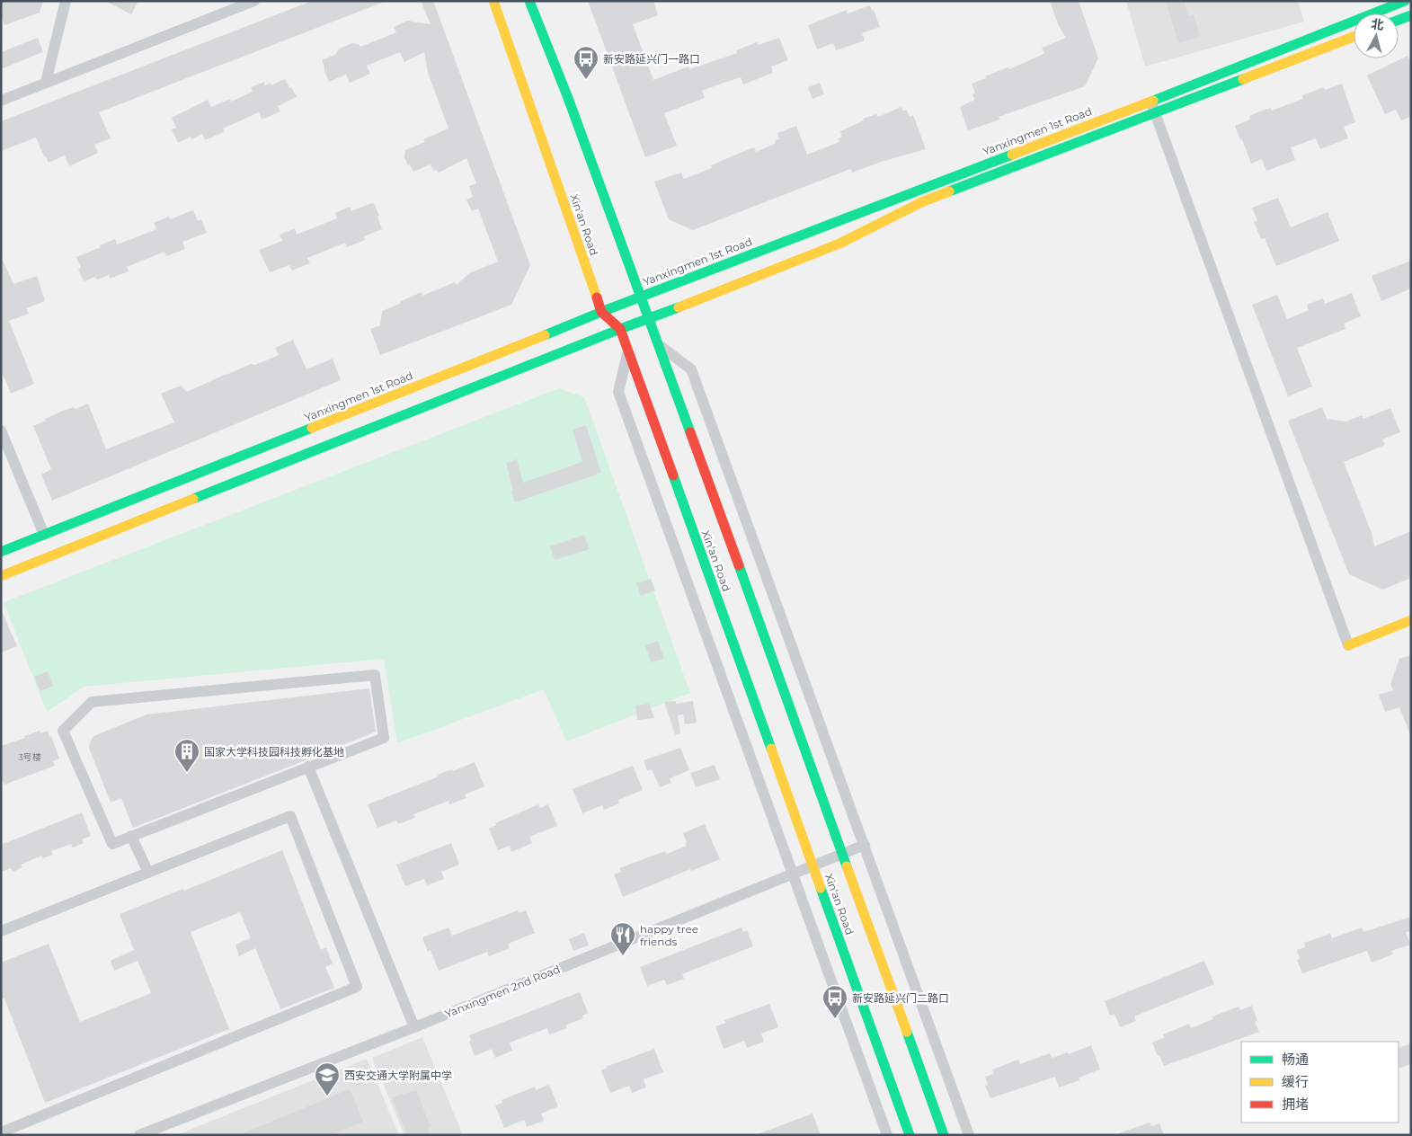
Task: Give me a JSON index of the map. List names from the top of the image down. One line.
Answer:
{"streets":{"street":["Yanxingmen 1st Road","Xin'an Road","Yanxingmen 2nd Road"]},"crossings":[["Yanxingmen 1st Road","Xin'an Road"],["Xin'an Road","Yanxingmen 2nd Road"]],"places":{"bus stop":["新安路延兴门一路口","新安路延兴门二路口"],"building":["国家大学科技园科技孵化基地"],"restaurant":["happy tree friends"],"school or university":["西安交通大学附属中学"]},"house_numbers":["3号楼"],"legend":["畅通","缓行","拥堵"],"north":"top"}
